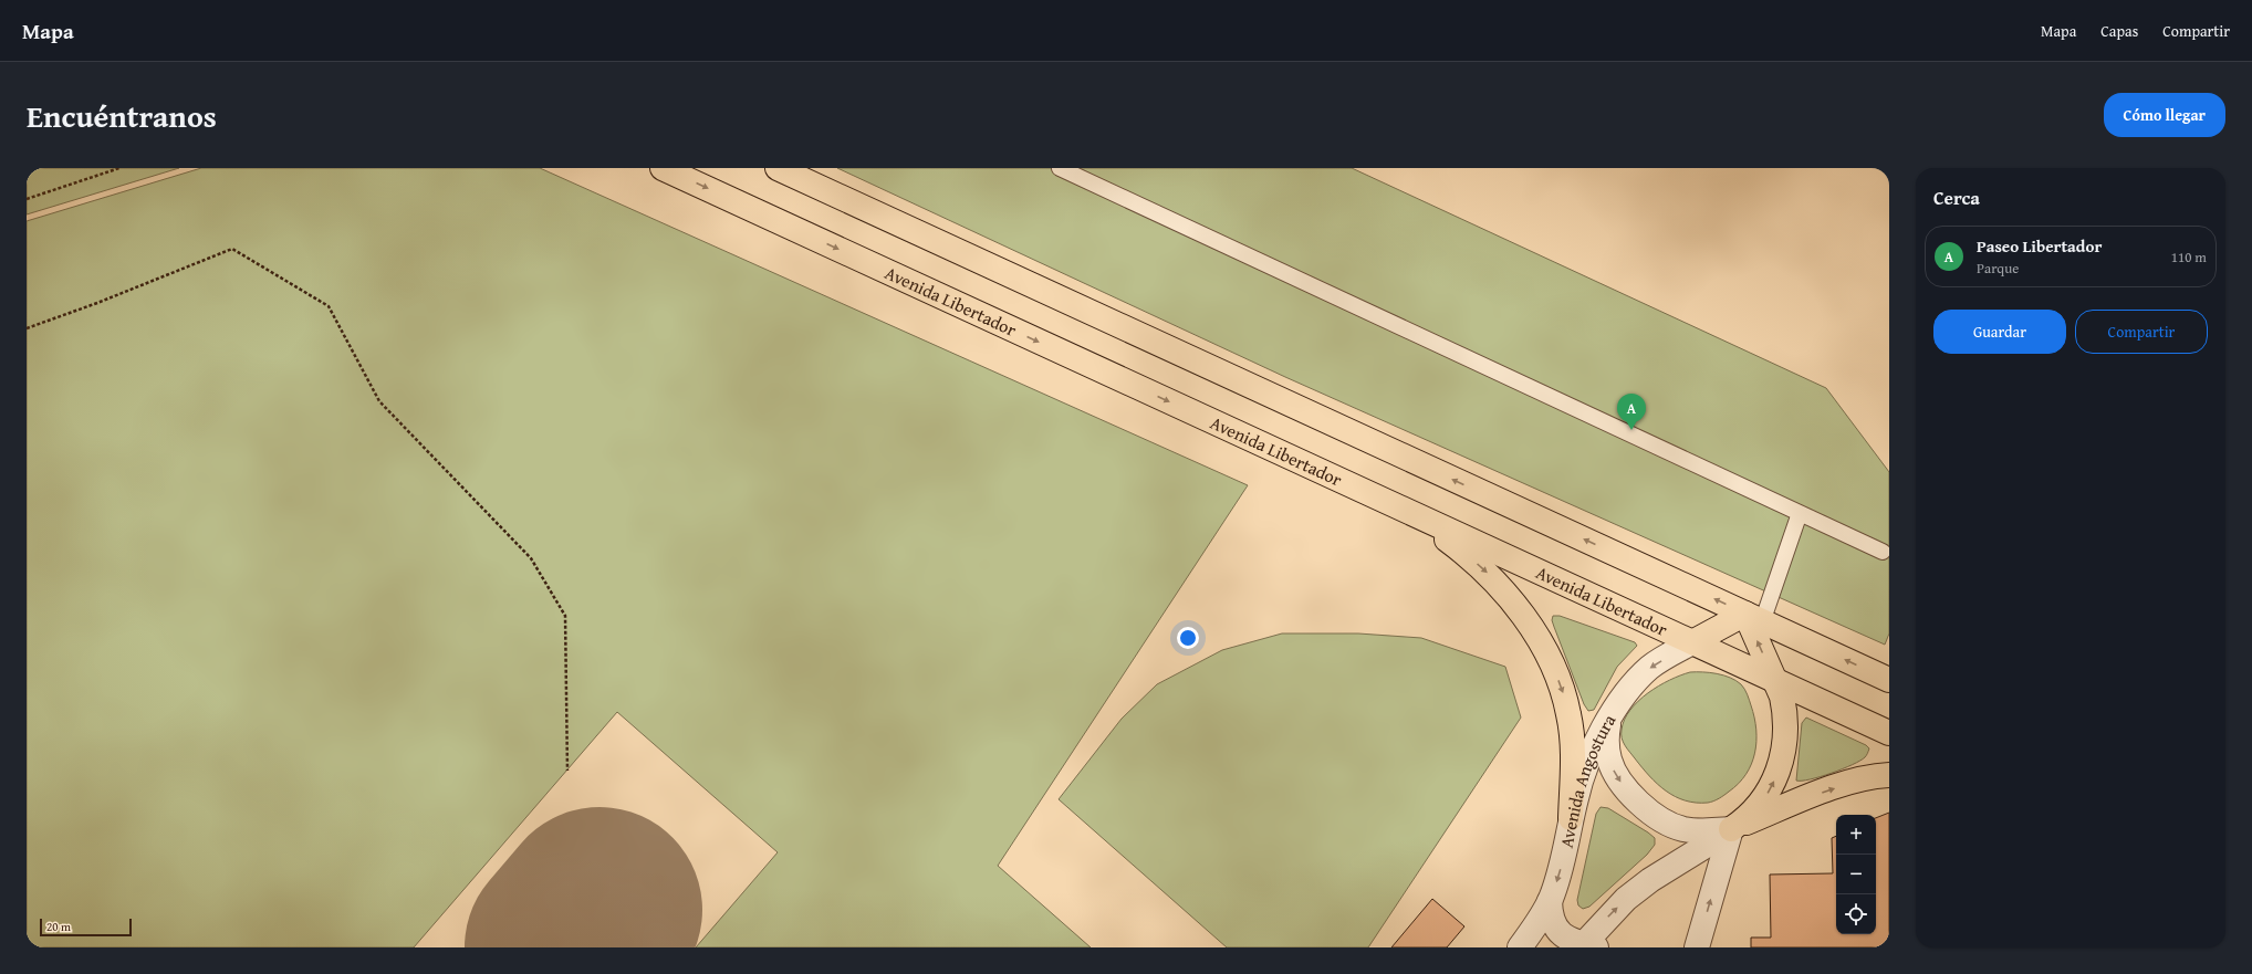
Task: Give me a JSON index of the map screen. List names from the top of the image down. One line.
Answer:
{"streets":{"main road":["Avenida Libertador"],"street":["Avenida Angostura"]},"crossings":[["Avenida Libertador","Avenida Angostura"]],"scale_bar":"20 m","page":{"header":"Mapa","nav":["Mapa","Capas","Compartir"],"title":"Encuéntranos","buttons":["Cómo llegar",["Guardar","Compartir"]],"heading":"Cerca","list":[{"mark":"A","name":"Paseo Libertador","note":"Parque","value":"110 m"}],"pins":"A","map_buttons":["+","−"],"scale":"20 m"}}
